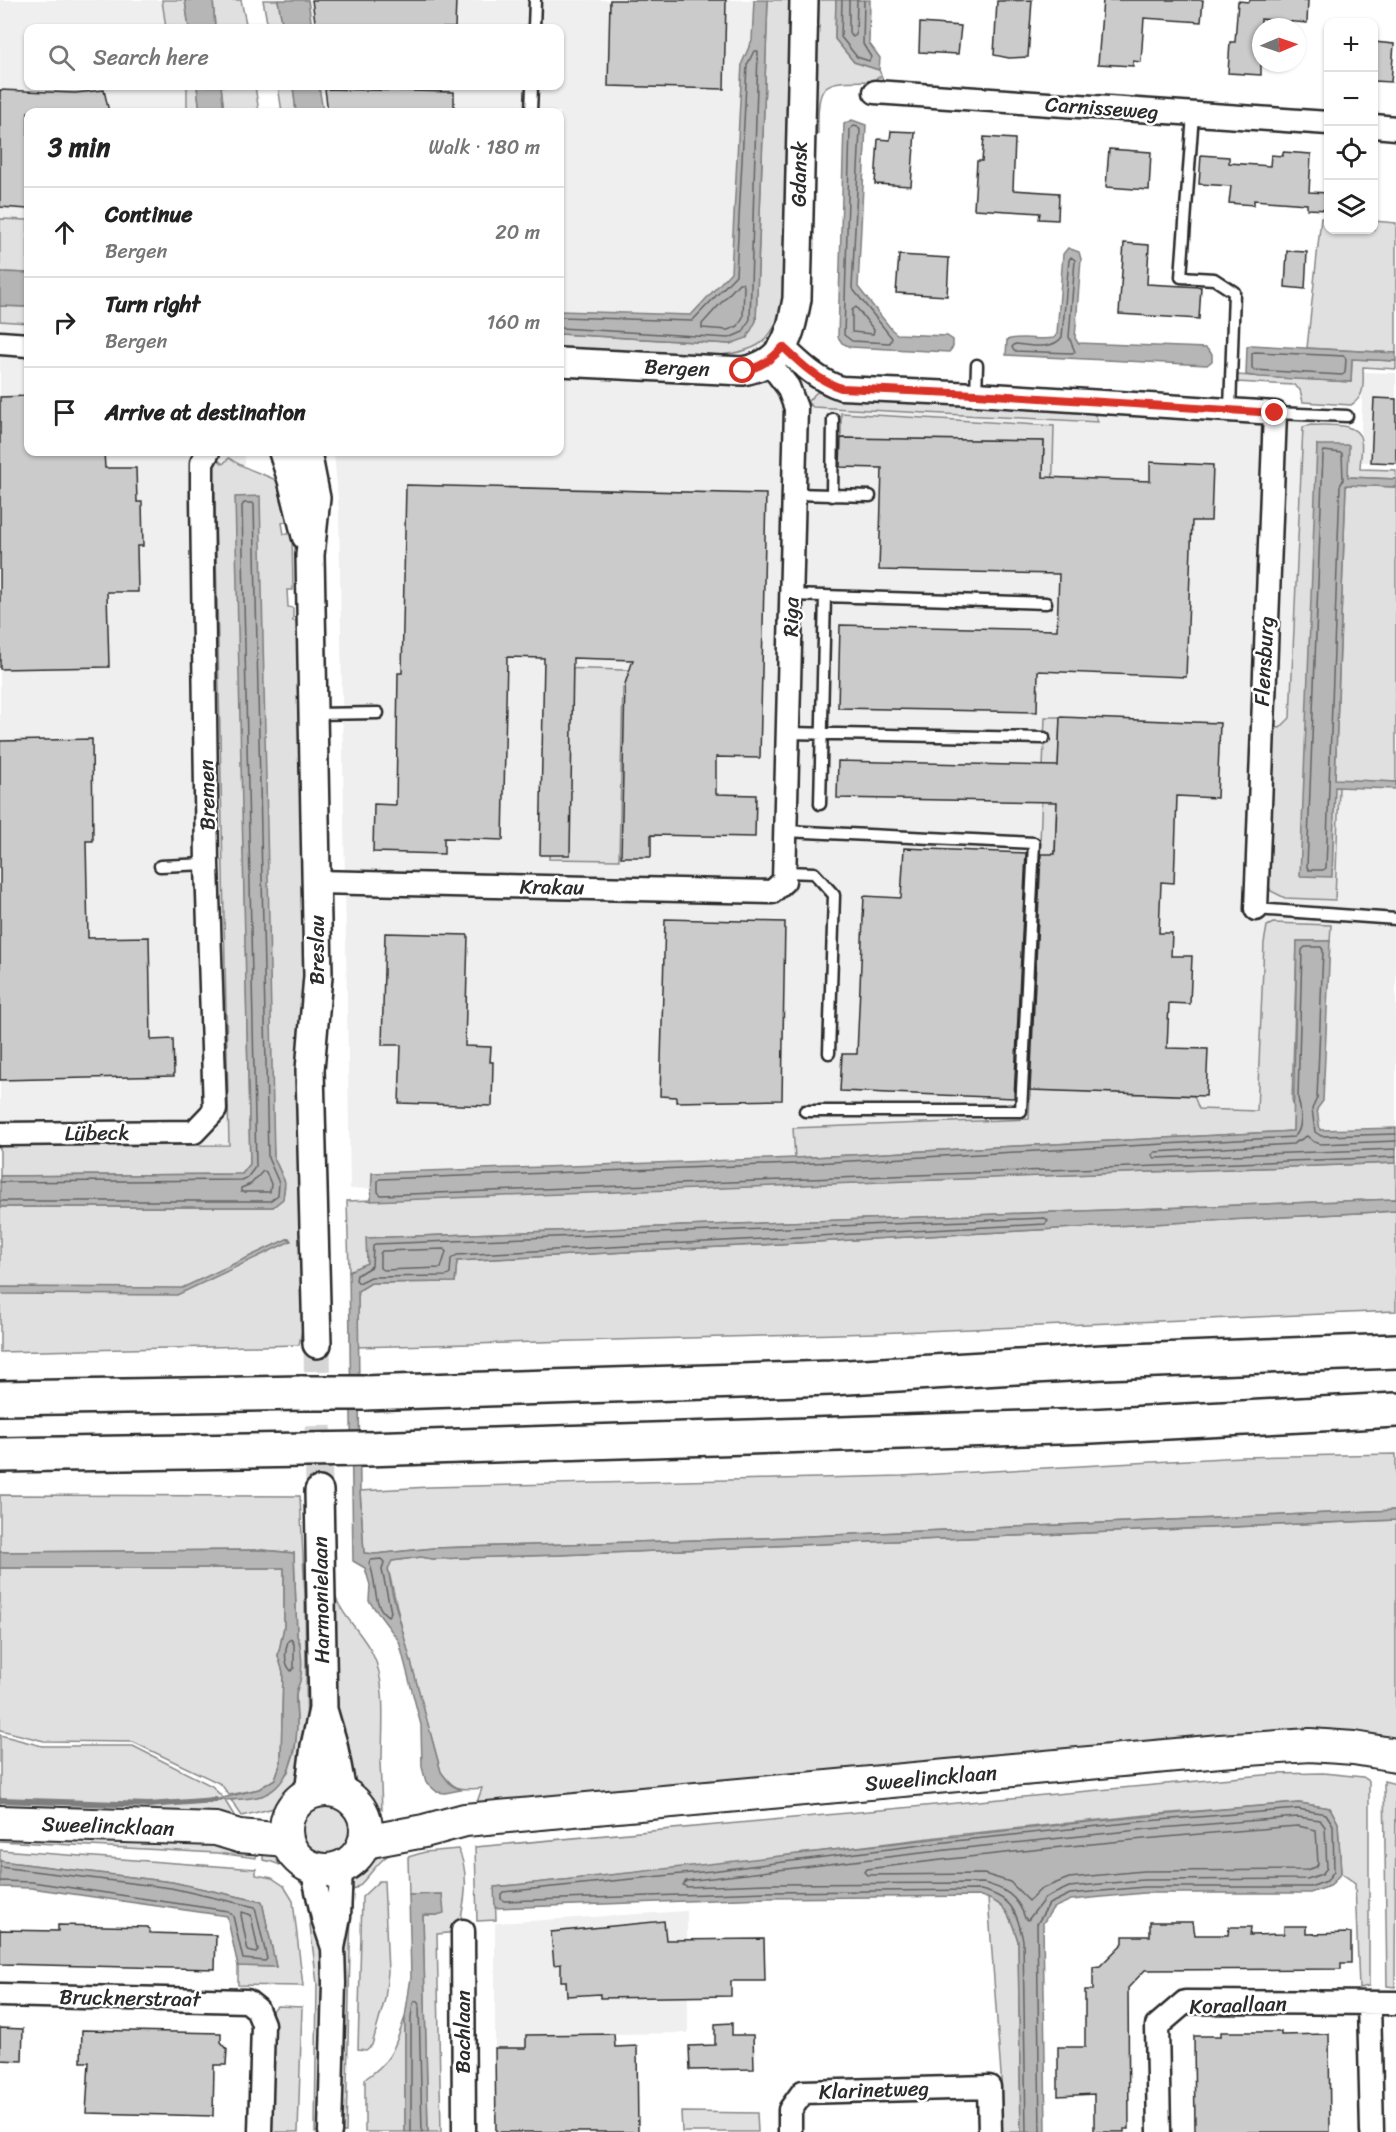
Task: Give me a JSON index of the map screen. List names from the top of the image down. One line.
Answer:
{"streets":{"main road":["Sweelincklaan"],"street":["Carnisseweg","Gdansk","Bergen","Riga","Flensburg","Bremen","Krakau","Breslau","Lübeck","Harmonielaan","Brucknerstraat","Koraallaan","Bachlaan","Klarinetweg"]},"crossings":[["Gdansk","Bergen"],["Gdansk","Riga"],["Bergen","Riga"],["Riga","Krakau"],["Bremen","Lübeck"],["Krakau","Breslau"],["Harmonielaan","Sweelincklaan"]],"north":"right","page":{"map_buttons":["+","−"],"search":"Search here","heading":["3 min","Walk · 180 m"],"list":[["Continue","Bergen","20 m"],["Turn right","Bergen","160 m"],"Arrive at destination"]}}
